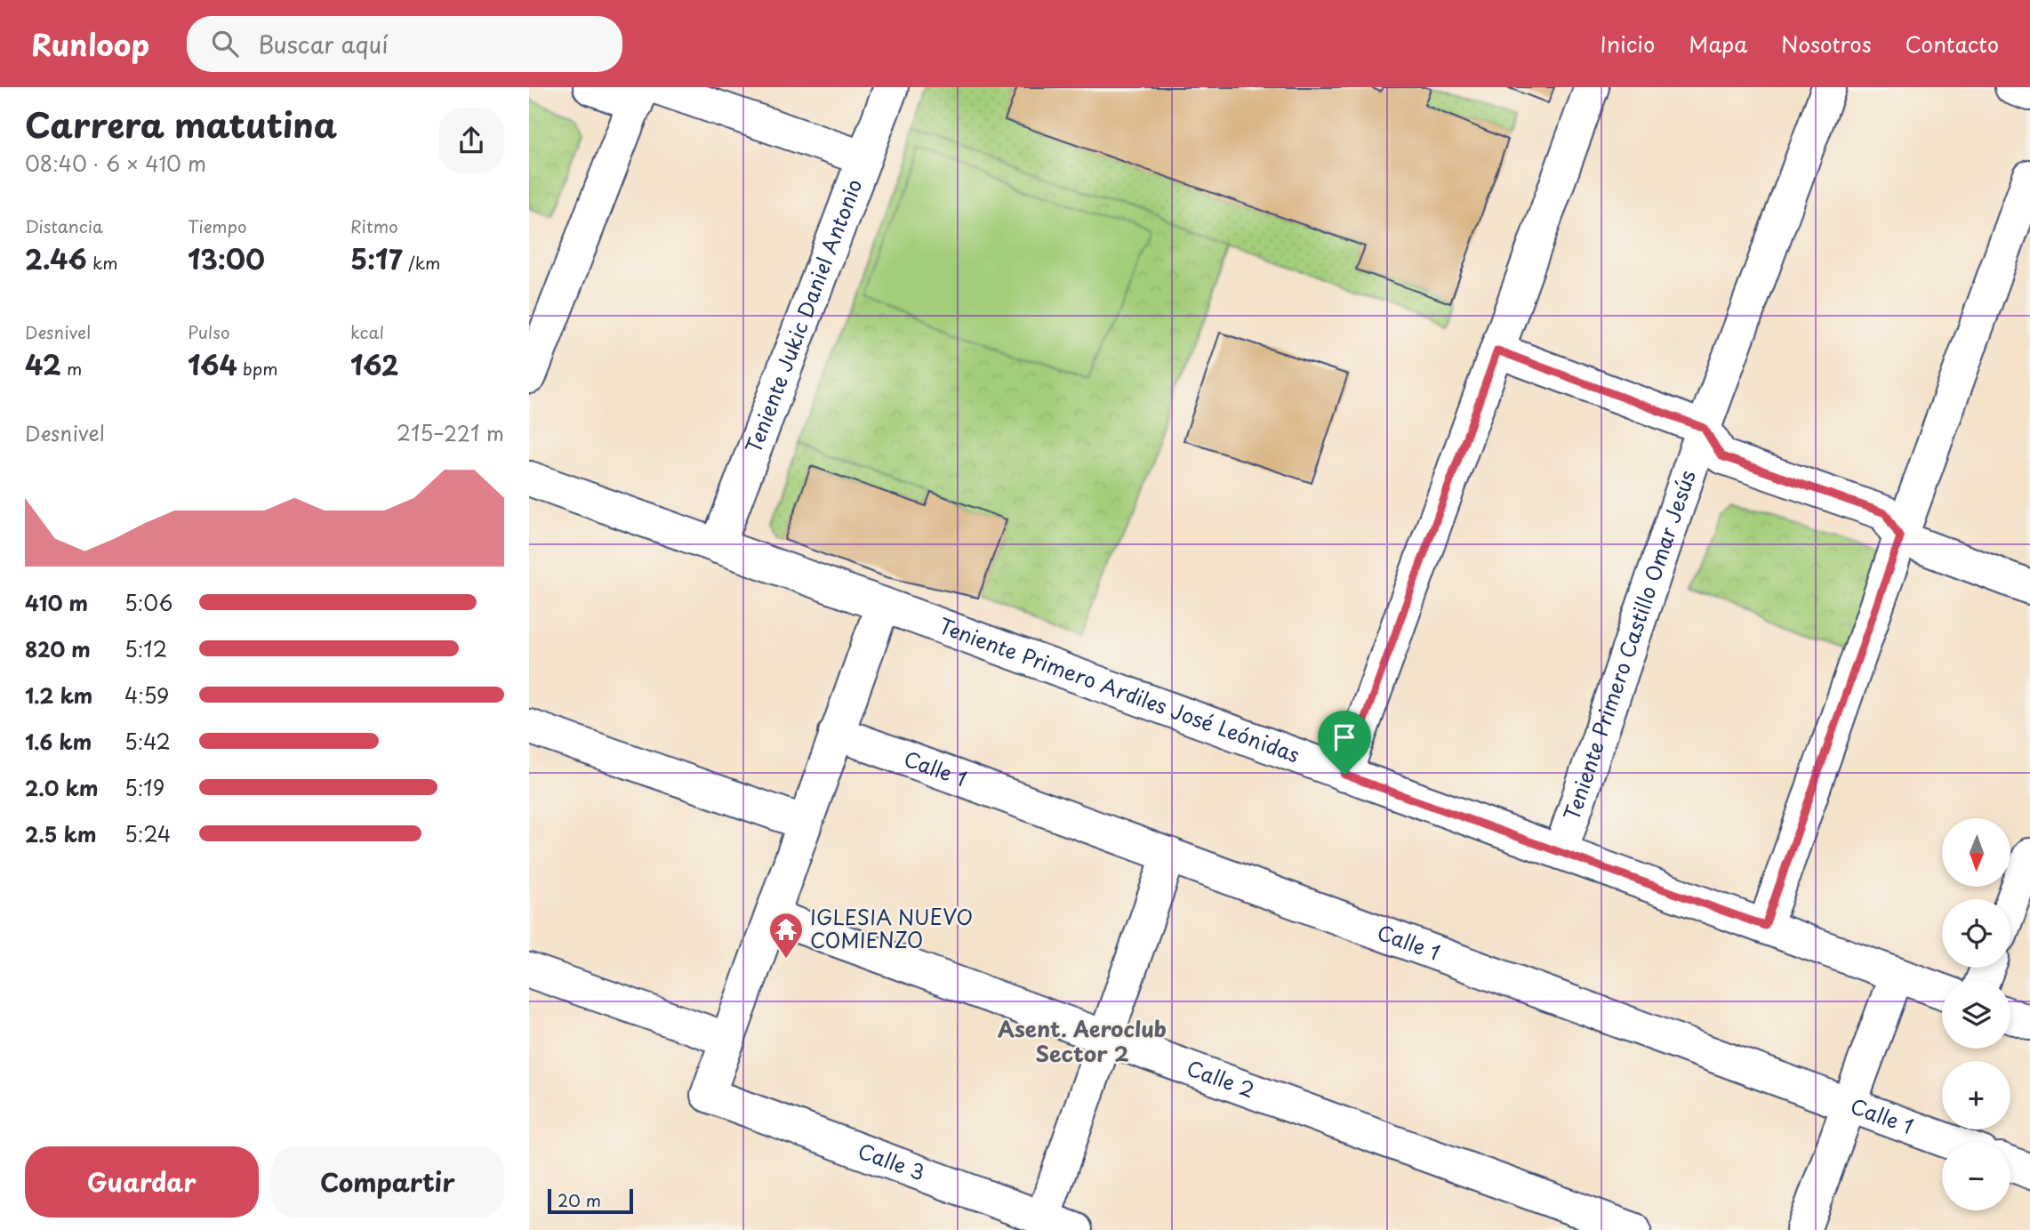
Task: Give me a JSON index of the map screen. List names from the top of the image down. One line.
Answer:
{"streets":{"street":["Teniente Jukic Daniel Antonio","Teniente Primero Castillo Omar Jesús","Teniente Primero Ardiles José Leónidas","Calle 1","Calle 2","Calle 3"]},"crossings":[["Teniente Jukic Daniel Antonio","Teniente Primero Ardiles José Leónidas"],["Teniente Primero Castillo Omar Jesús","Teniente Primero Ardiles José Leónidas"]],"districts":["Asent. Aeroclub Sector 2"],"places":{"temple":["IGLESIA NUEVO COMIENZO"]},"scale_bar":"20 m","north":"bottom","page":{"header":"Runloop","search":"Buscar aquí","nav":["Inicio","Mapa","Nosotros","Contacto"],"heading":["Carrera matutina","08:40 · 6 × 410 m"],"stats":[["Distancia","2.46 km"],["Tiempo","13:00"],["Ritmo","5:17 /km"],["Desnivel","42 m"],["Pulso","164 bpm"],["kcal","162"]],"chart":["Desnivel","215–221 m"],"list":[{"name":"410 m","note":"5:06"},{"name":"820 m","note":"5:12"},{"name":"1.2 km","note":"4:59"},{"name":"1.6 km","note":"5:42"},{"name":"2.0 km","note":"5:19"},{"name":"2.5 km","note":"5:24"}],"map_buttons":["+","−"],"buttons":["Guardar","Compartir"],"scale":"20 m"}}
